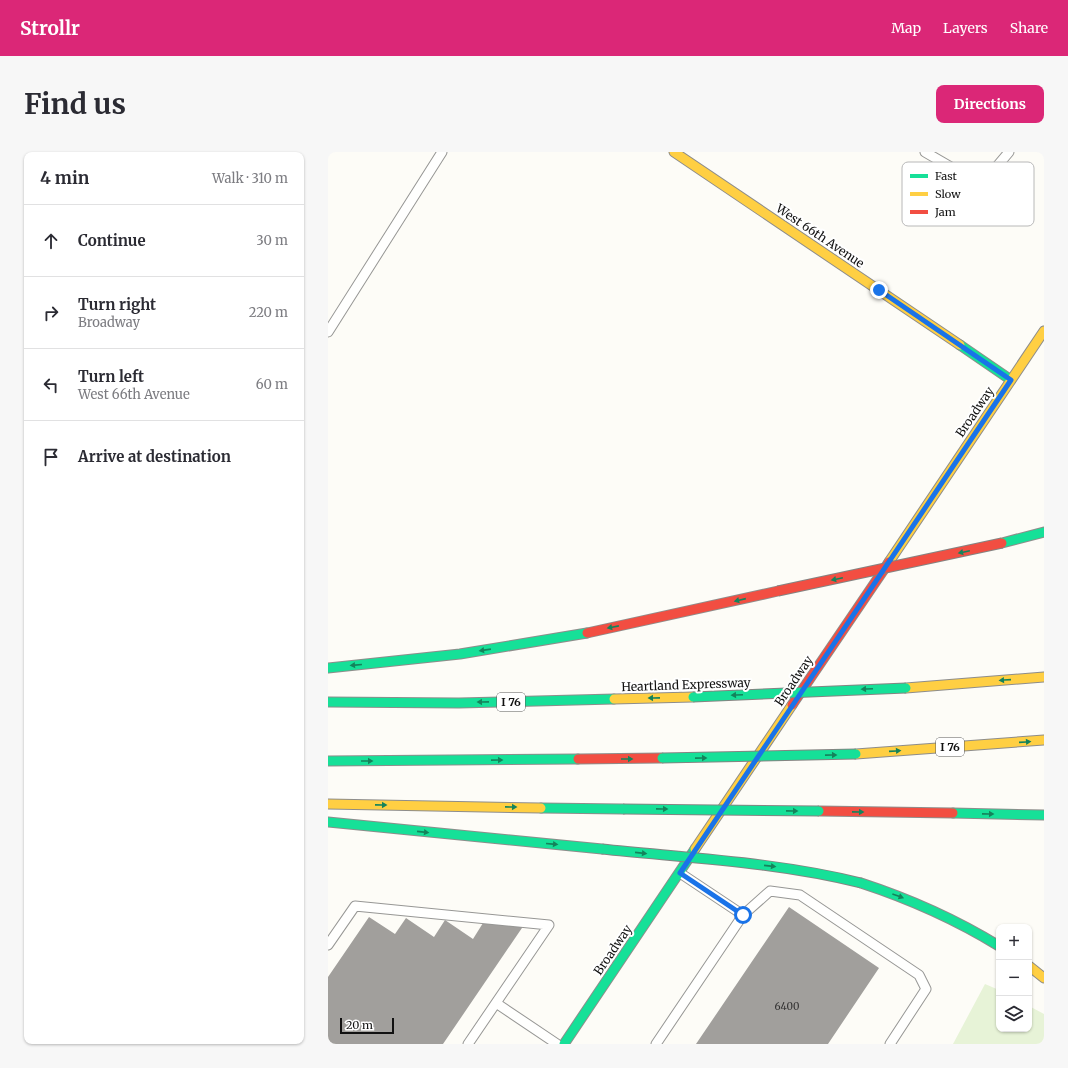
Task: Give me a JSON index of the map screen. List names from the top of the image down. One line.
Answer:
{"streets":{"main road":["West 66th Avenue","Broadway","Heartland Expressway","I 76"]},"crossings":[["West 66th Avenue","Broadway"]],"house_numbers":["6400"],"legend":["Fast","Slow","Jam"],"scale_bar":"20 m","page":{"header":"Strollr","nav":["Map","Layers","Share"],"buttons":"Directions","title":"Find us","heading":["4 min","Walk · 310 m"],"list":[["Continue","30 m"],["Turn right","Broadway","220 m"],["Turn left","West 66th Avenue","60 m"],"Arrive at destination"],"map_buttons":["+","−"],"scale":"20 m"}}
